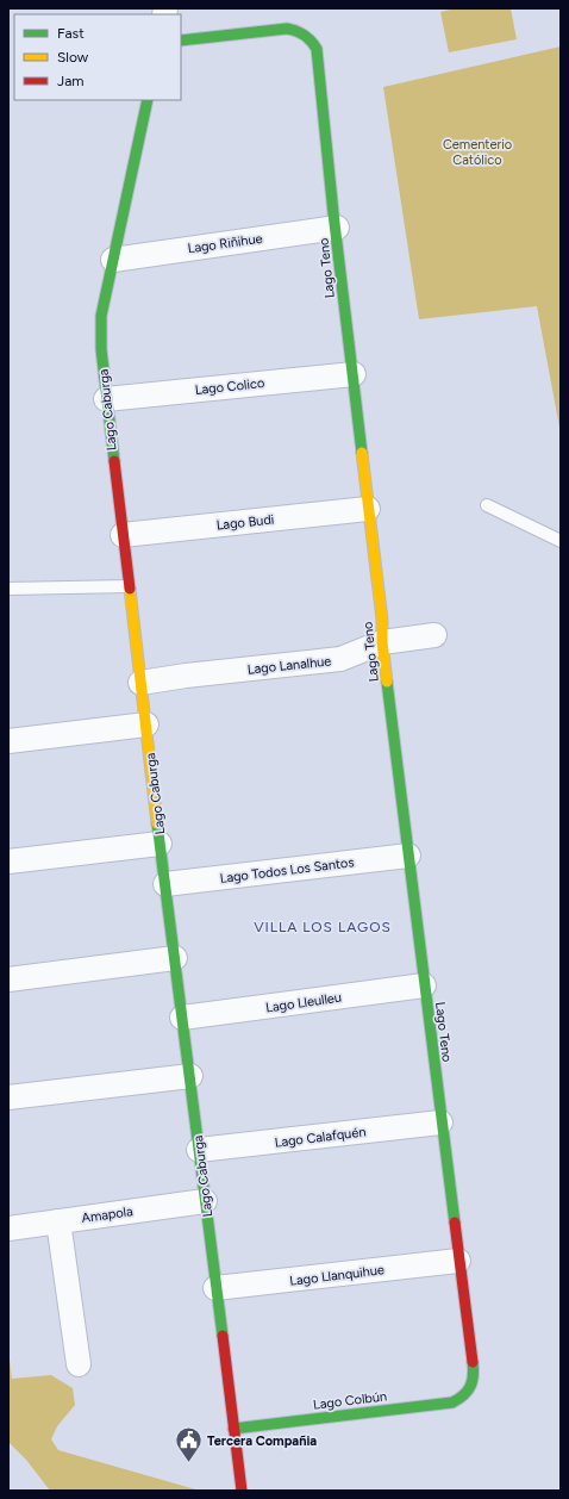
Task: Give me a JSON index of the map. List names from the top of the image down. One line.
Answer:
{"streets":{"street":["Lago Riñihue","Lago Teno","Lago Colico","Lago Caburga","Lago Budi","Lago Lanalhue","Lago Todos Los Santos","Lago Lleulleu","Lago Calafquén","Amapola","Lago Llanquihue","Lago Colbún"]},"crossings":[["Lago Riñihue","Lago Teno"],["Lago Riñihue","Lago Caburga"],["Lago Teno","Lago Colico"],["Lago Teno","Lago Budi"],["Lago Teno","Lago Lanalhue"],["Lago Teno","Lago Todos Los Santos"],["Lago Teno","Lago Lleulleu"],["Lago Teno","Lago Calafquén"],["Lago Teno","Lago Llanquihue"],["Lago Teno","Lago Colbún"],["Lago Colico","Lago Caburga"],["Lago Caburga","Lago Budi"],["Lago Caburga","Lago Lanalhue"],["Lago Caburga","Lago Todos Los Santos"],["Lago Caburga","Lago Lleulleu"],["Lago Caburga","Lago Calafquén"],["Lago Caburga","Amapola"],["Lago Caburga","Lago Llanquihue"],["Lago Caburga","Lago Colbún"]],"districts":["VILLA LOS LAGOS"],"parks":["Cementerio Católico"],"places":{"public building":["Tercera Compañia"]},"legend":["Fast","Slow","Jam"]}
